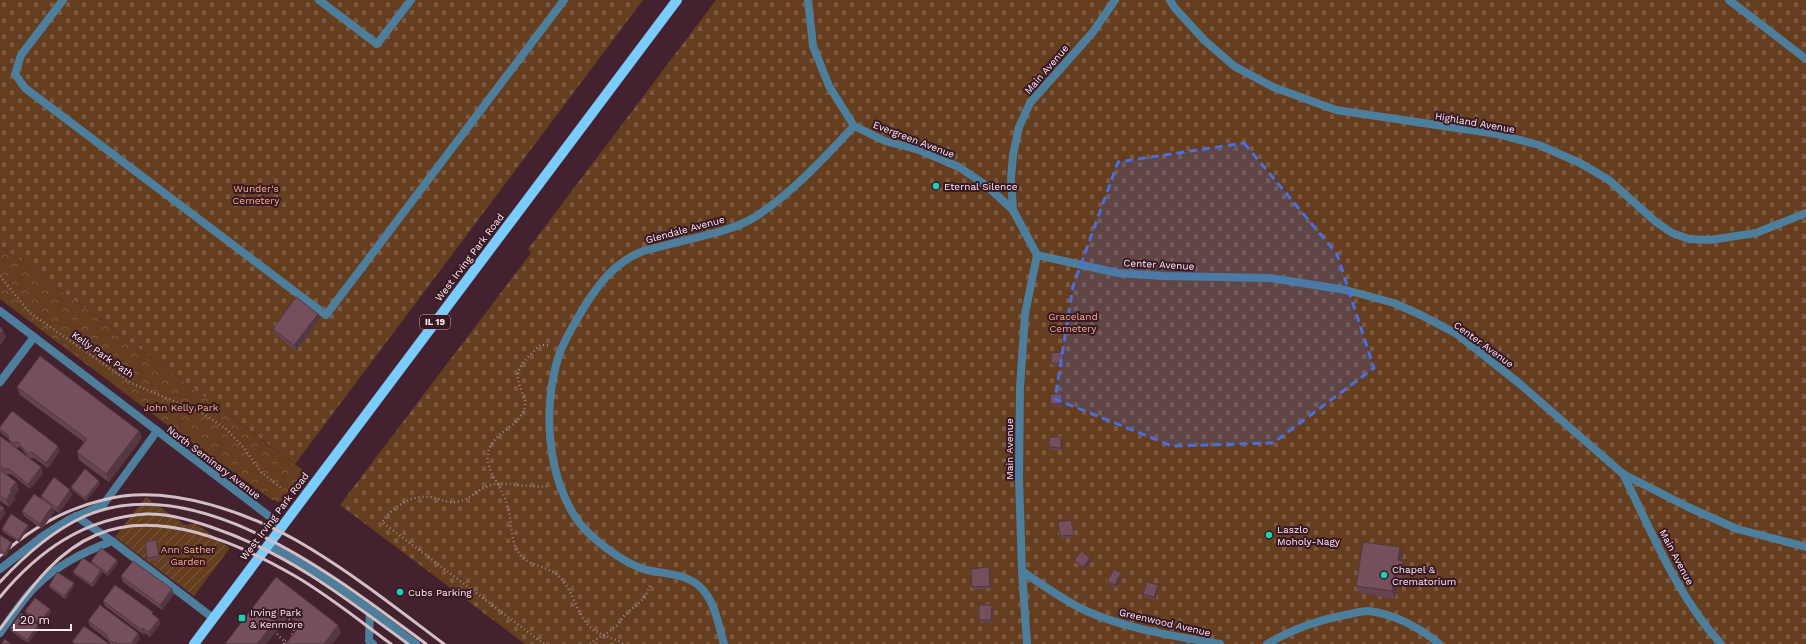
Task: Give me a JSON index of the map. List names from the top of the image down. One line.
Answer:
{"streets":{"main road":["West Irving Park Road","IL 19"],"street":["Main Avenue","Highland Avenue","Evergreen Avenue","Glendale Avenue","Center Avenue","North Seminary Avenue","Greenwood Avenue"],"path":["Kelly Park Path"]},"crossings":[["Main Avenue","Evergreen Avenue"],["Main Avenue","Center Avenue"],["Main Avenue","Greenwood Avenue"],["Evergreen Avenue","Glendale Avenue"],["Evergreen Avenue","Center Avenue"],["West Irving Park Road","North Seminary Avenue"]],"parks":["Wunder's Cemetery","Graceland Cemetery","John Kelly Park","Ann Sather Garden"],"places":{"other":["Eternal Silence","Laszlo Moholy-Nagy","Chapel & Crematorium","Cubs Parking"],"transit":["Irving Park & Kenmore"]},"scale_bar":"20 m"}
